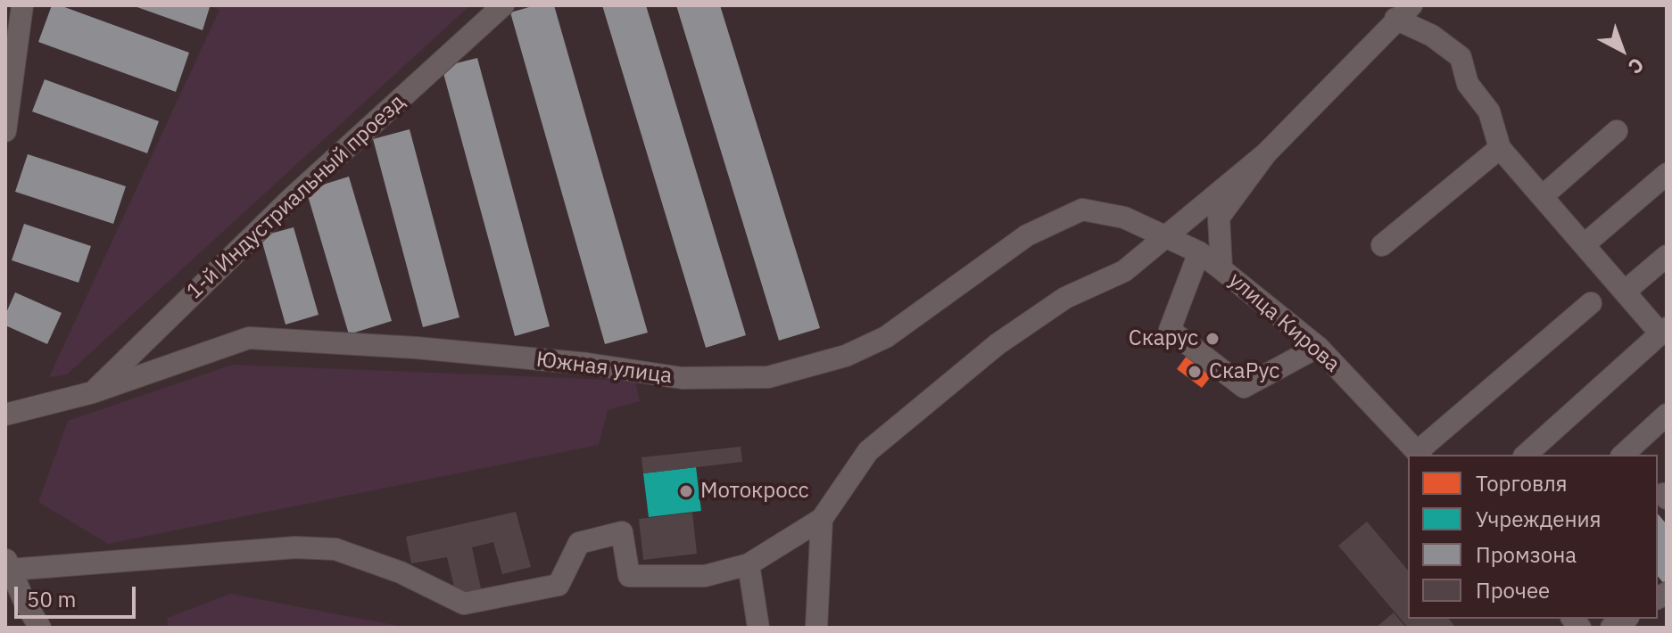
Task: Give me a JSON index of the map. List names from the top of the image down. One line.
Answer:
{"streets":{"street":["1-й Индустриальный проезд","улица Кирова","Южная улица"]},"crossings":[["1-й Индустриальный проезд","Южная улица"],["улица Кирова","Южная улица"]],"places":["Скарус","СкаРус","Мотокросс"],"legend":["Торговля","Учреждения","Промзона","Прочее"],"scale_bar":"50 m","north":"bottom right"}
